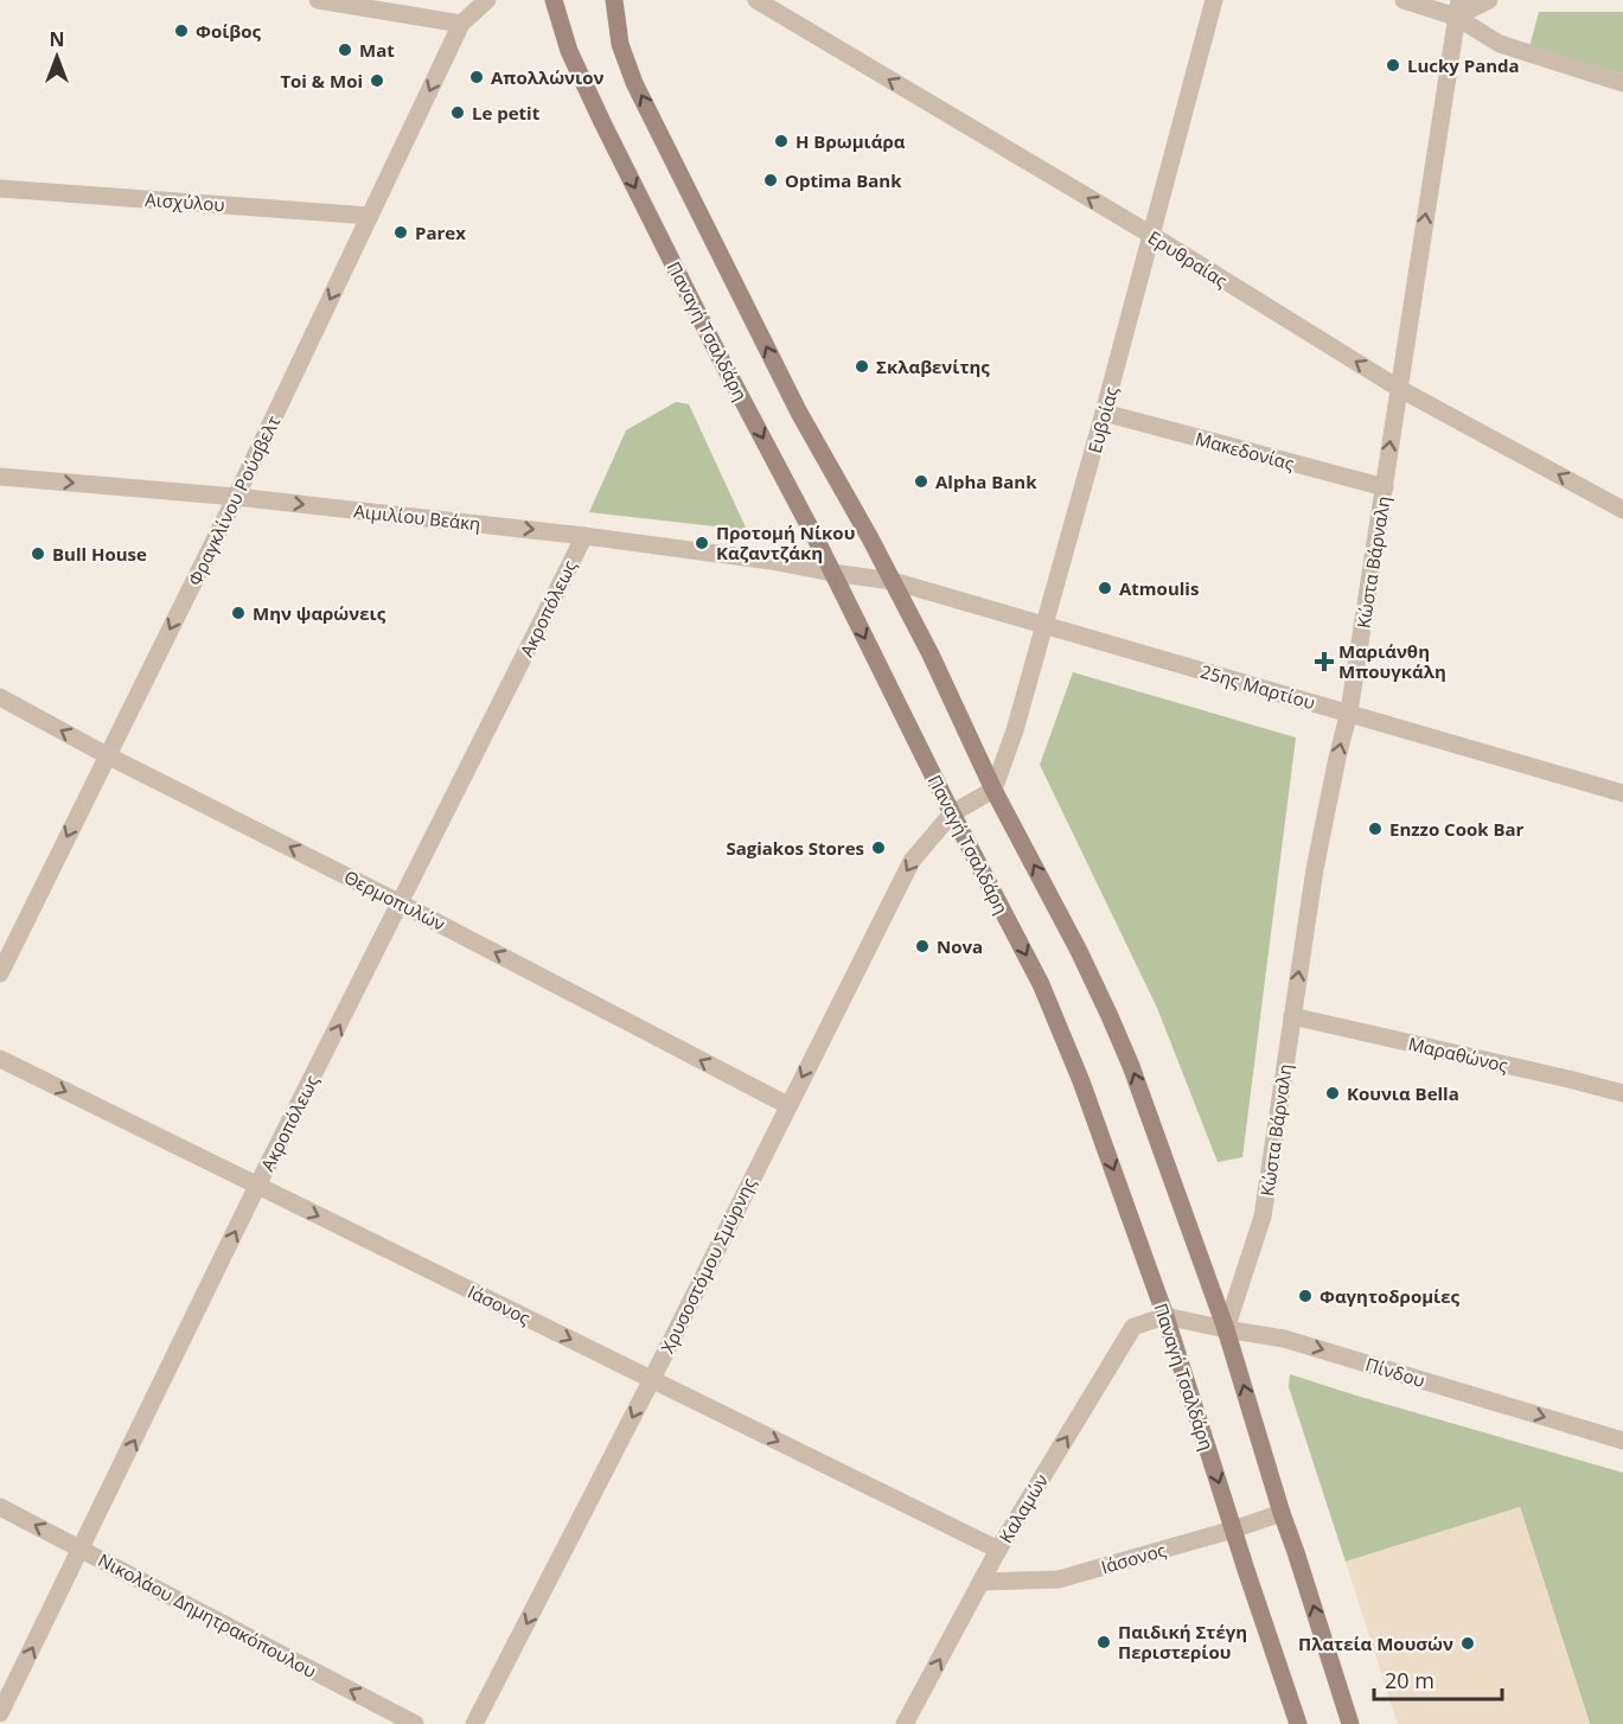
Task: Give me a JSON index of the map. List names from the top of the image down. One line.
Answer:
{"streets":{"main road":["Παναγή Τσαλδάρη"],"street":["Αισχύλου","Ερυθραίας","Ευβοίας","Μακεδονίας","Φραγκλίνου Ρούσβελτ","Αιμιλίου Βεάκη","Κώστα Βάρναλη","Ακροπόλεως","25ης Μαρτίου","Θερμοπυλών","Μαραθώνος","Χρυσοστόμου Σμύρνης","Ιάσονος","Πίνδου","Καλαμών","Νικολάου Δημητρακόπουλου"]},"crossings":[["Αισχύλου","Φραγκλίνου Ρούσβελτ"],["Ερυθραίας","Ευβοίας"],["Ερυθραίας","Κώστα Βάρναλη"],["Παναγή Τσαλδάρη","Αιμιλίου Βεάκη"],["Παναγή Τσαλδάρη","Χρυσοστόμου Σμύρνης"],["Παναγή Τσαλδάρη","Ιάσονος"],["Παναγή Τσαλδάρη","Πίνδου"],["Παναγή Τσαλδάρη","Καλαμών"],["Ευβοίας","Μακεδονίας"],["Ευβοίας","25ης Μαρτίου"],["Μακεδονίας","Κώστα Βάρναλη"],["Φραγκλίνου Ρούσβελτ","Αιμιλίου Βεάκη"],["Φραγκλίνου Ρούσβελτ","Θερμοπυλών"],["Αιμιλίου Βεάκη","Ακροπόλεως"],["Αιμιλίου Βεάκη","25ης Μαρτίου"],["Κώστα Βάρναλη","25ης Μαρτίου"],["Κώστα Βάρναλη","Μαραθώνος"],["Κώστα Βάρναλη","Πίνδου"],["Ακροπόλεως","Θερμοπυλών"],["Ακροπόλεως","Ιάσονος"],["Ακροπόλεως","Νικολάου Δημητρακόπουλου"],["Θερμοπυλών","Χρυσοστόμου Σμύρνης"],["Χρυσοστόμου Σμύρνης","Ιάσονος"],["Ιάσονος","Καλαμών"],["Πίνδου","Καλαμών"]],"one_way":["Ερυθραίας","Φραγκλίνου Ρούσβελτ","Αιμιλίου Βεάκη","Κώστα Βάρναλη","Ακροπόλεως","Θερμοπυλών","Χρυσοστόμου Σμύρνης","Ιάσονος","Πίνδου","Καλαμών","Νικολάου Δημητρακόπουλου"],"places":{"other":["Φοίβος","Mat","Lucky Panda","Απολλώνιον","Toi & Moi","Le petit","Η Βρωμιάρα","Optima Bank","Parex","Σκλαβενίτης","Alpha Bank","Προτομή Νίκου Καζαντζάκη","Bull House","Atmoulis","Μην ψαρώνεις","Enzzo Cook Bar","Sagiakos Stores","Nova","Κουνια Bella","Φαγητοδρομίες","Παιδική Στέγη Περιστερίου","Πλατεία Μουσών"],"health":["Μαριάνθη Μπουγκάλη"]},"scale_bar":"20 m","north":"top"}
